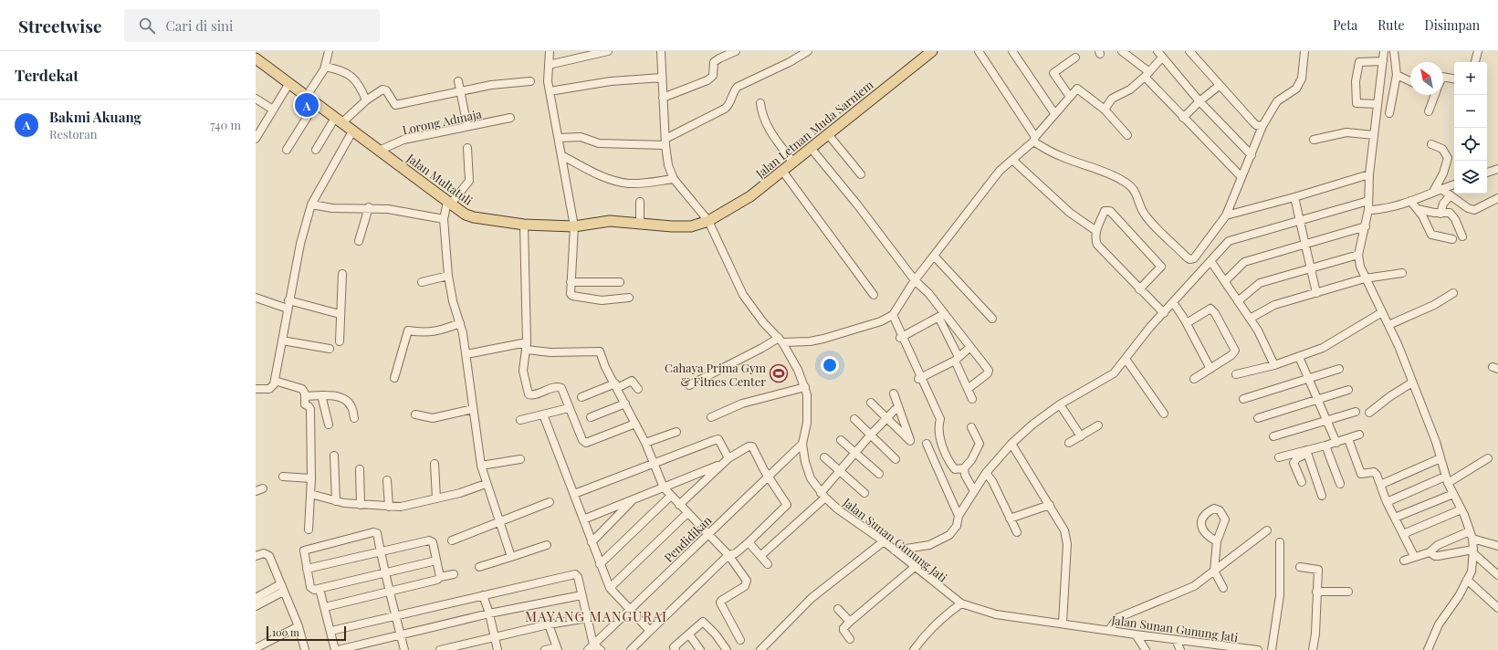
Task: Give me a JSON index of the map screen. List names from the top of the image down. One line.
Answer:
{"streets":{"main road":["Jalan Letnan Muda Sarniem","Jalan Multatuli"],"street":["Lorong Admaja","Pendidikan","Jalan Sunan Gunung Jati"]},"crossings":[["Lorong Admaja","Jalan Multatuli"],["Jalan Letnan Muda Sarniem","Jalan Multatuli"],["Jalan Letnan Muda Sarniem","Jalan Sunan Gunung Jati"],["Jalan Multatuli","Jalan Sunan Gunung Jati"],["Pendidikan","Jalan Sunan Gunung Jati"]],"districts":["MAYANG MANGURAI"],"places":{"sports":["Cahaya Prima Gym & Fitnes Center"]},"scale_bar":"100 m","north":"top left","page":{"header":"Streetwise","search":"Cari di sini","nav":["Peta","Rute","Disimpan"],"heading":"Terdekat","map_buttons":["+","−"],"pins":"A","list":[{"mark":"A","name":"Bakmi Akuang","note":"Restoran","value":"740 m"}],"scale":"100 m"}}
